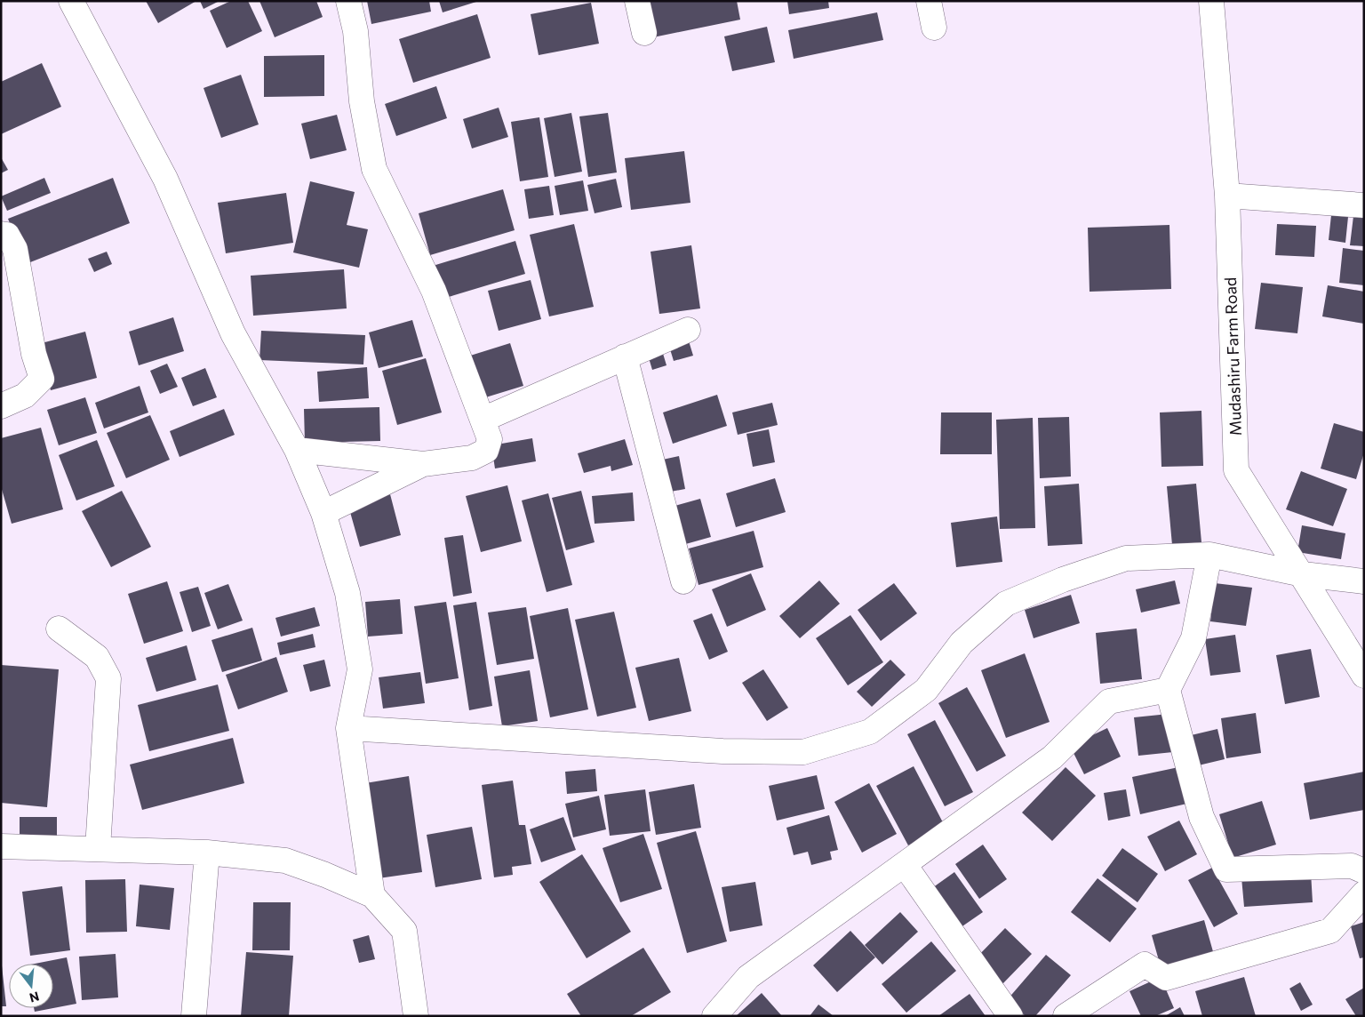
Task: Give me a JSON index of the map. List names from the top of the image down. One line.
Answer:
{"streets":{"street":["Mudashiru Farm Road"]},"north":"bottom"}
